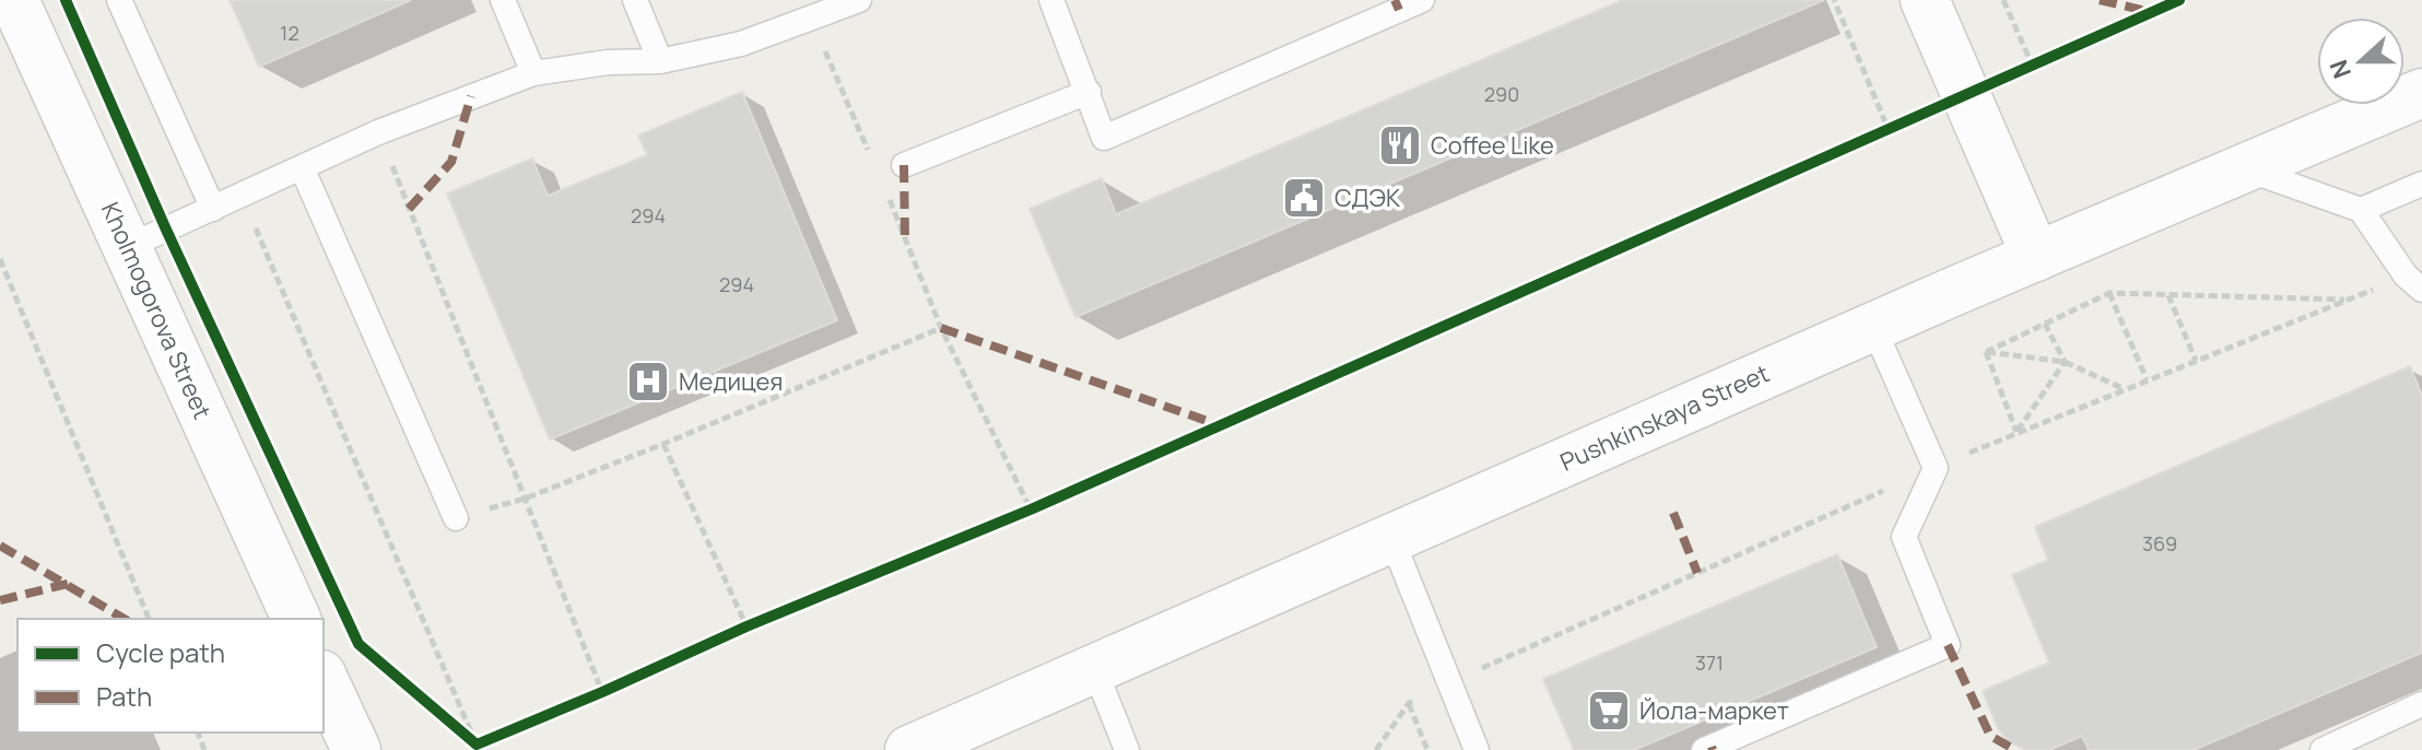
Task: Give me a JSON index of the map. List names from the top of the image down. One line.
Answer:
{"streets":{"main road":["Kholmogorova Street","Pushkinskaya Street"]},"places":{"restaurant":["Coffee Like"],"public building":["СДЭК"],"hospital":["Медицея"],"supermarket":["Йола-маркет"]},"house_numbers":["12","290","294","294","369","371"],"legend":["Cycle path","Path"],"north":"left"}
